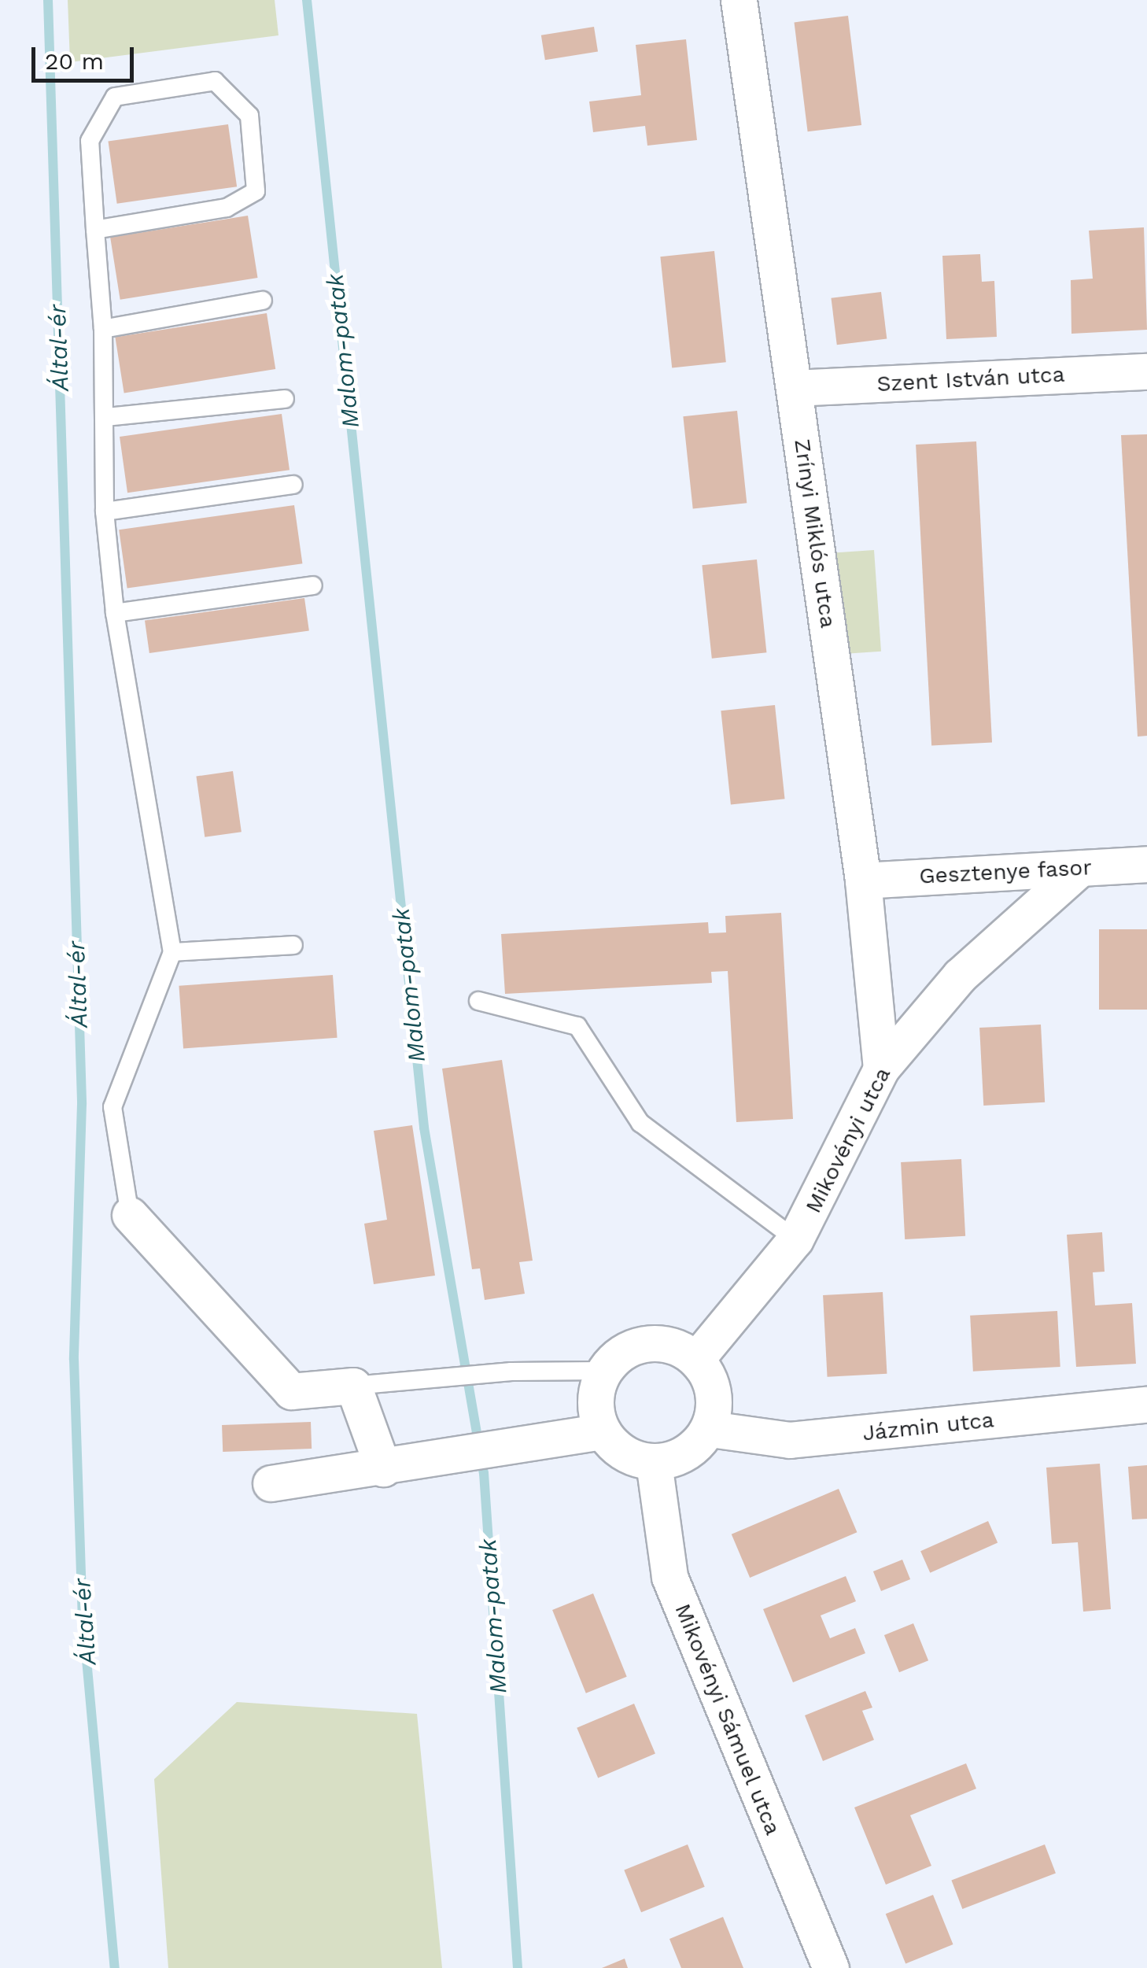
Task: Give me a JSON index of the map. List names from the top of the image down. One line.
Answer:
{"streets":{"street":["Szent István utca","Zrínyi Miklós utca","Gesztenye fasor","Mikovényi utca","Jázmin utca","Mikovényi Sámuel utca"]},"crossings":[["Szent István utca","Zrínyi Miklós utca"],["Zrínyi Miklós utca","Gesztenye fasor"],["Zrínyi Miklós utca","Mikovényi utca"],["Gesztenye fasor","Mikovényi utca"],["Mikovényi utca","Jázmin utca"],["Mikovényi utca","Mikovényi Sámuel utca"],["Jázmin utca","Mikovényi Sámuel utca"]],"water":["Által-ér","Malom-patak"],"scale_bar":"20 m"}
